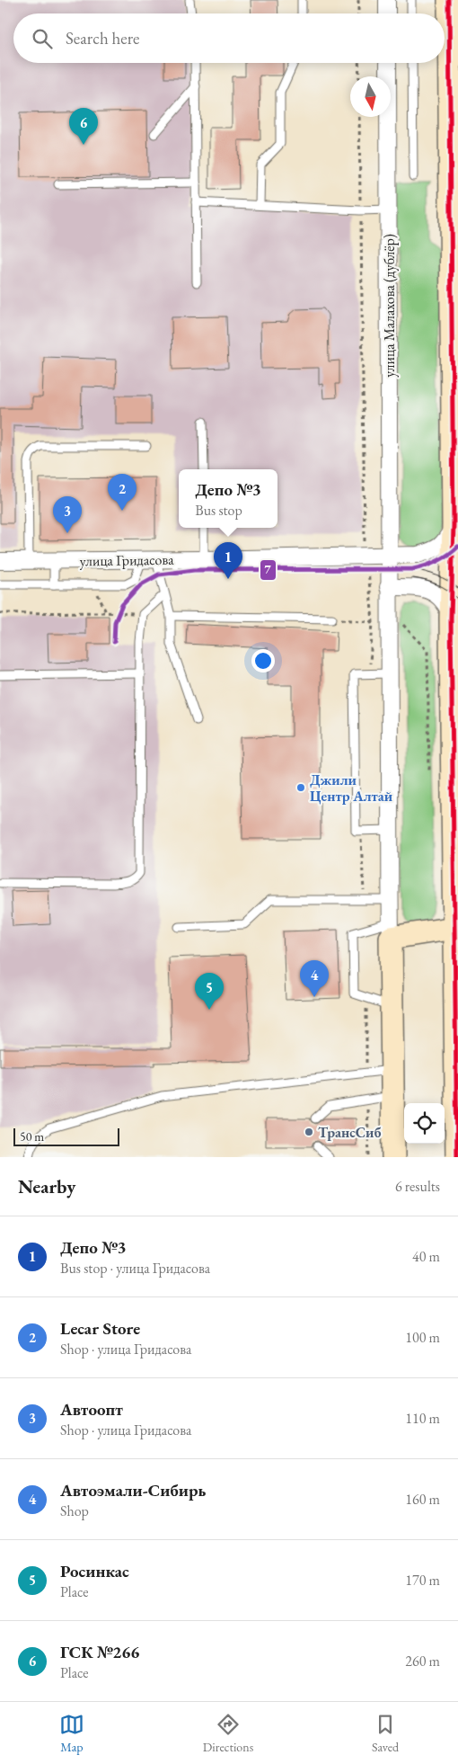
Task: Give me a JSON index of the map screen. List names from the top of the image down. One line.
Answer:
{"streets":{"street":["улица Малахова (дублёр)","улица Гридасова"]},"crossings":[["улица Малахова (дублёр)","улица Гридасова"]],"places":["Джили Центр Алтай","ТрансСиб"],"lines":["transit line 7"],"scale_bar":"50 m","north":"bottom","page":{"search":"Search here","pins":["6","2","3","1","4","5"],"popup":["Депо №3","Bus stop"],"scale":"50 m","heading":["Nearby","6 results"],"list":[{"mark":"1","name":"Депо №3","note":"Bus stop · улица Гридасова","value":"40 m"},{"mark":"2","name":"Lecar Store","note":"Shop · улица Гридасова","value":"100 m"},{"mark":"3","name":"Автоопт","note":"Shop · улица Гридасова","value":"110 m"},{"mark":"4","name":"Автоэмали-Сибирь","note":"Shop","value":"160 m"},{"mark":"5","name":"Росинкас","note":"Place","value":"170 m"},{"mark":"6","name":"ГСК №266","note":"Place","value":"260 m"}],"nav":["Map","Directions","Saved"]}}
